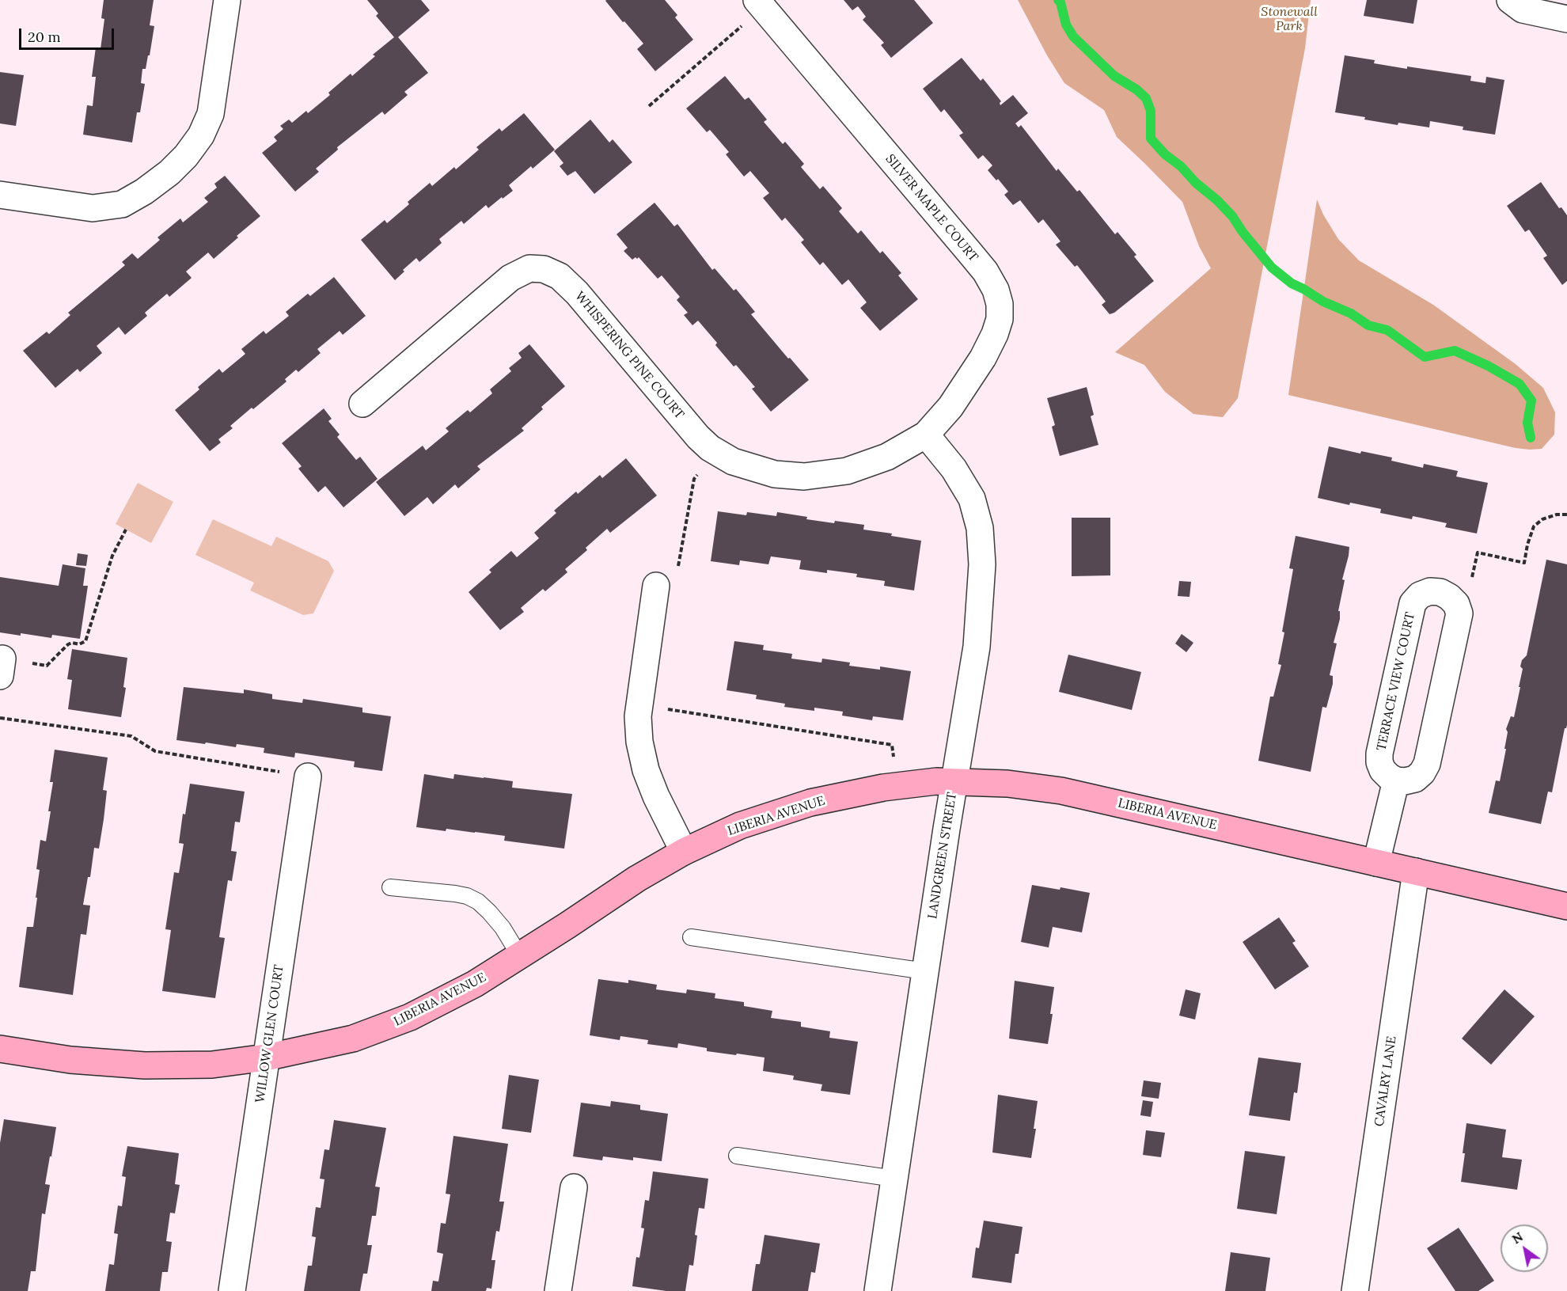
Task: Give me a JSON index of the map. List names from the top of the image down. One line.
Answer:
{"streets":{"main road":["LIBERIA AVENUE"],"street":["SILVER MAPLE COURT","WHISPERING PINE COURT","TERRACE VIEW COURT","LANDGREEN STREET","WILLOW GLEN COURT","CAVALRY LANE"]},"crossings":[["SILVER MAPLE COURT","WHISPERING PINE COURT"],["SILVER MAPLE COURT","LANDGREEN STREET"],["WHISPERING PINE COURT","LANDGREEN STREET"],["LIBERIA AVENUE","LANDGREEN STREET"],["LIBERIA AVENUE","WILLOW GLEN COURT"],["LIBERIA AVENUE","CAVALRY LANE"]],"parks":["Stonewall Park"],"scale_bar":"20 m","north":"top left"}
